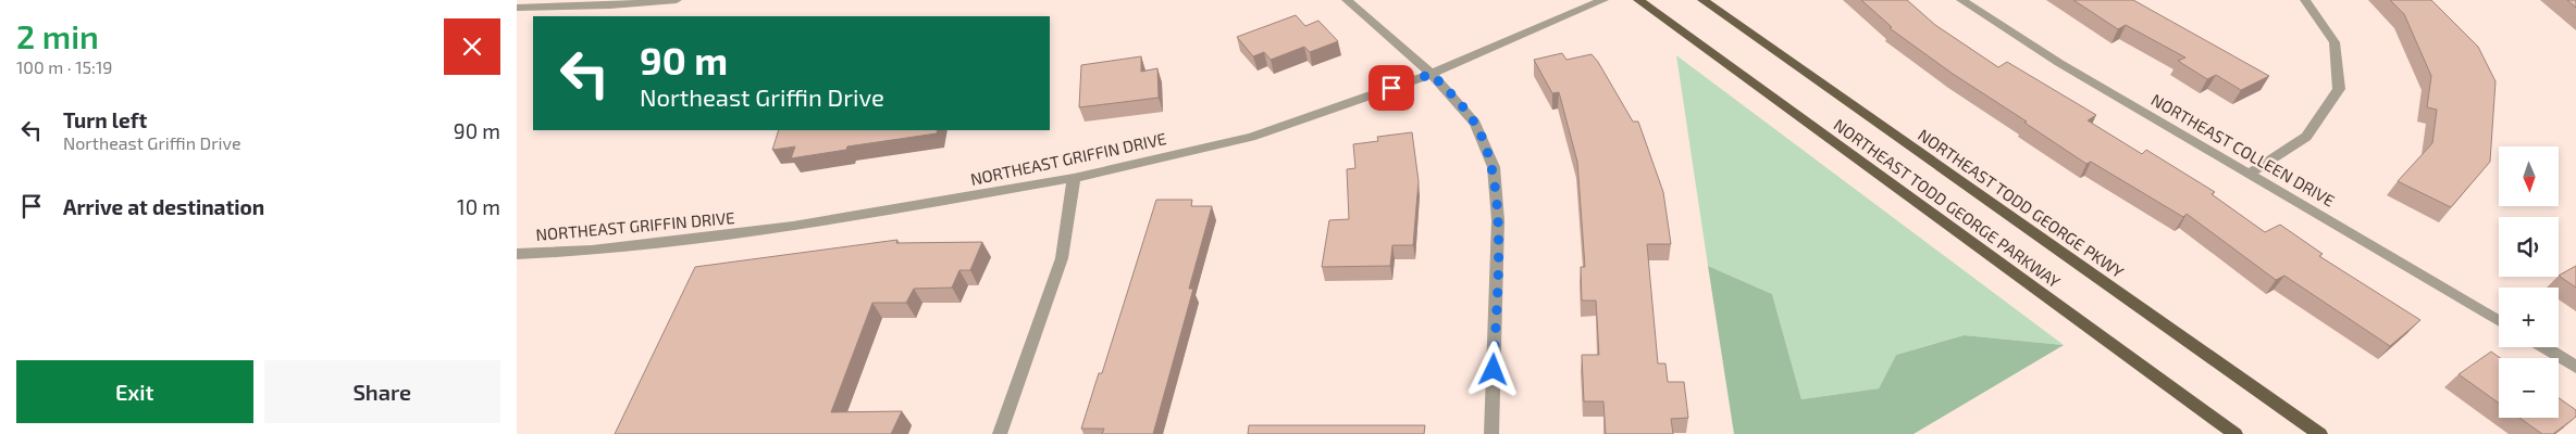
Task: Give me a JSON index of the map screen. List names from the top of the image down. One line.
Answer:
{"streets":{"main road":["NORTHEAST TODD GEORGE PARKWAY","NORTHEAST TODD GEORGE PKWY"],"street":["NORTHEAST COLLEEN DRIVE","NORTHEAST GRIFFIN DRIVE"]},"north":"bottom","page":{"heading":["2 min","100 m · 15:19"],"turn":["90 m","Northeast Griffin Drive"],"list":[{"name":"Turn left","note":"Northeast Griffin Drive","value":"90 m"},{"name":"Arrive at destination","value":"10 m"}],"map_buttons":["+","−"],"buttons":["Exit","Share"]}}
